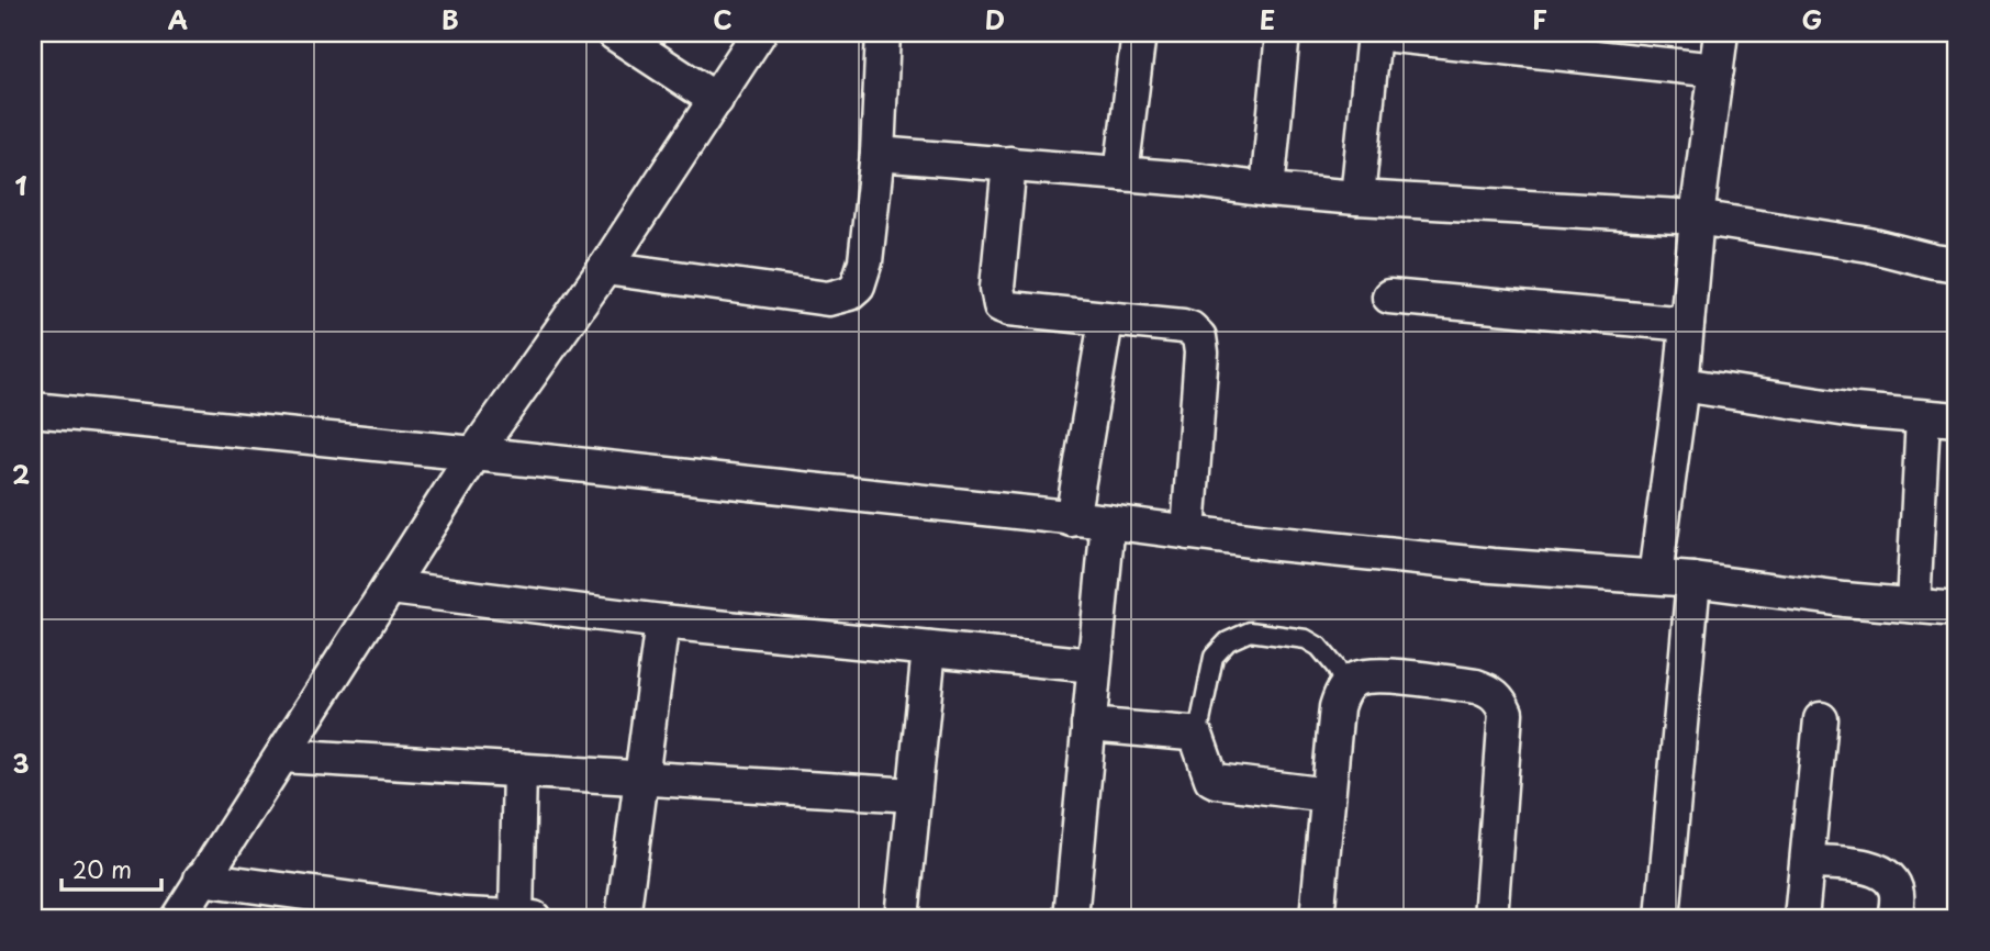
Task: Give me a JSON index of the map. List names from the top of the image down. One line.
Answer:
{"scale_bar":"20 m","grid":{"columns":["A","B","C","D","E","F","G"],"rows":["1","2","3"]}}
